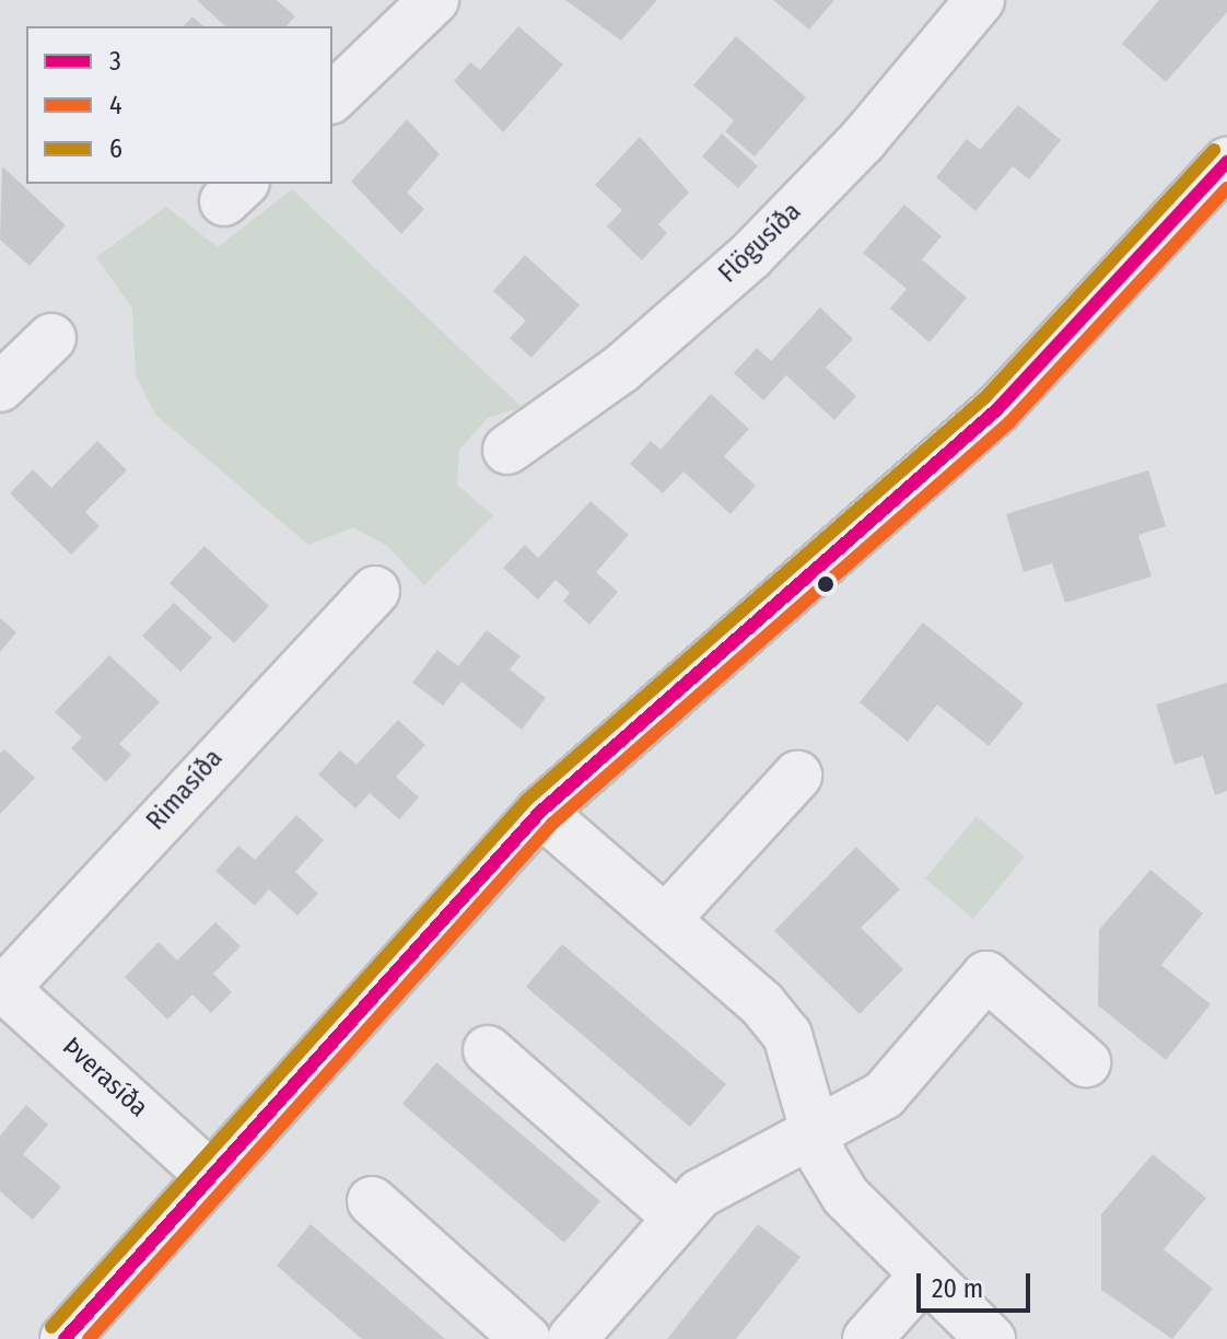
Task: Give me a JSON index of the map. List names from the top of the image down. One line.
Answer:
{"streets":{"street":["Flögusíða","Rimasíða","Þverasíða"]},"crossings":[["Rimasíða","Þverasíða"]],"lines":["transit line 6","transit line 3","transit line 4"],"legend":["3","4","6"],"scale_bar":"20 m"}
